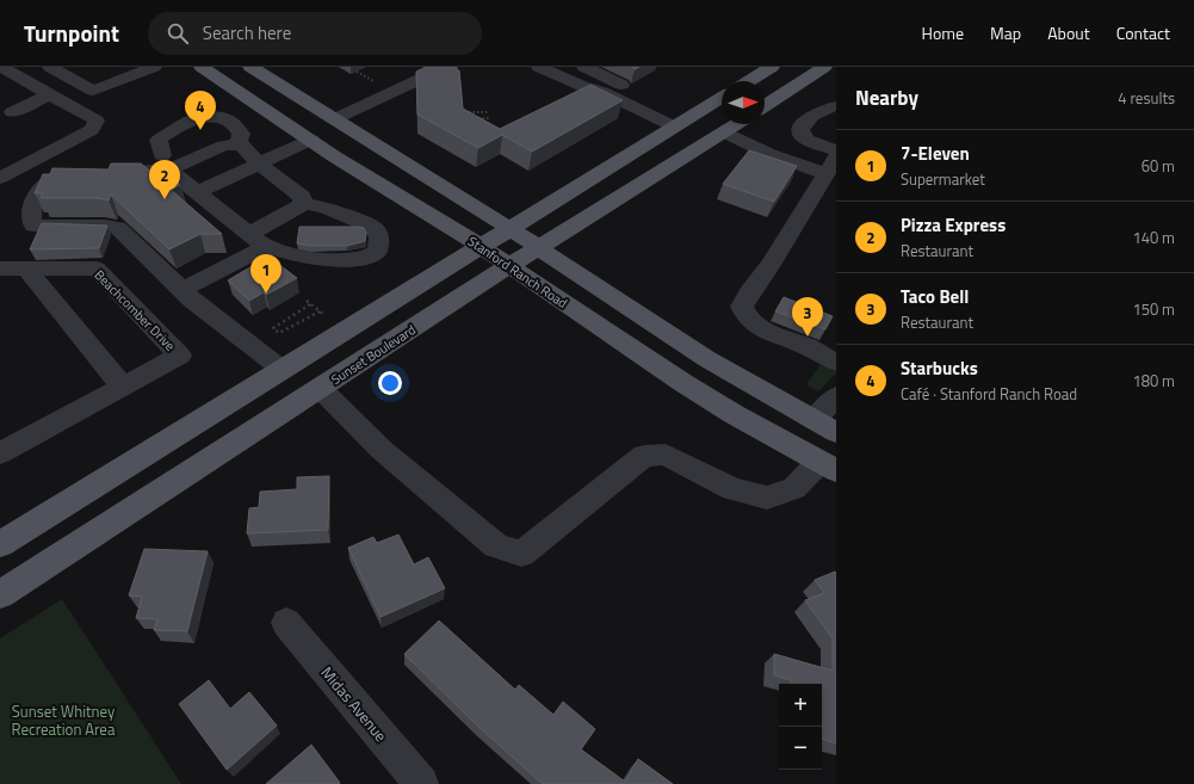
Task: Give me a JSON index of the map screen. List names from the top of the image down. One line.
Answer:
{"streets":{"main road":["Stanford Ranch Road","Sunset Boulevard"],"street":["Beachcomber Drive","Midas Avenue"]},"crossings":[["Stanford Ranch Road","Sunset Boulevard"]],"parks":["Sunset Whitney Recreation Area"],"north":"right","page":{"header":"Turnpoint","search":"Search here","nav":["Home","Map","About","Contact"],"heading":["Nearby","4 results"],"pins":["4","2","1","3"],"list":[{"mark":"1","name":"7-Eleven","note":"Supermarket","value":"60 m"},{"mark":"2","name":"Pizza Express","note":"Restaurant","value":"140 m"},{"mark":"3","name":"Taco Bell","note":"Restaurant","value":"150 m"},{"mark":"4","name":"Starbucks","note":"Café · Stanford Ranch Road","value":"180 m"}],"map_buttons":["+","−"]}}
